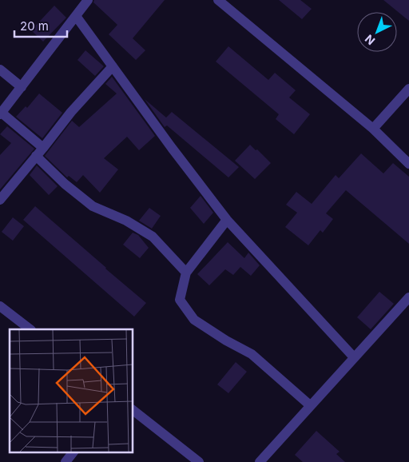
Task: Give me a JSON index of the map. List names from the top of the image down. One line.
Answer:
{"scale_bar":"20 m","north":"bottom left"}
